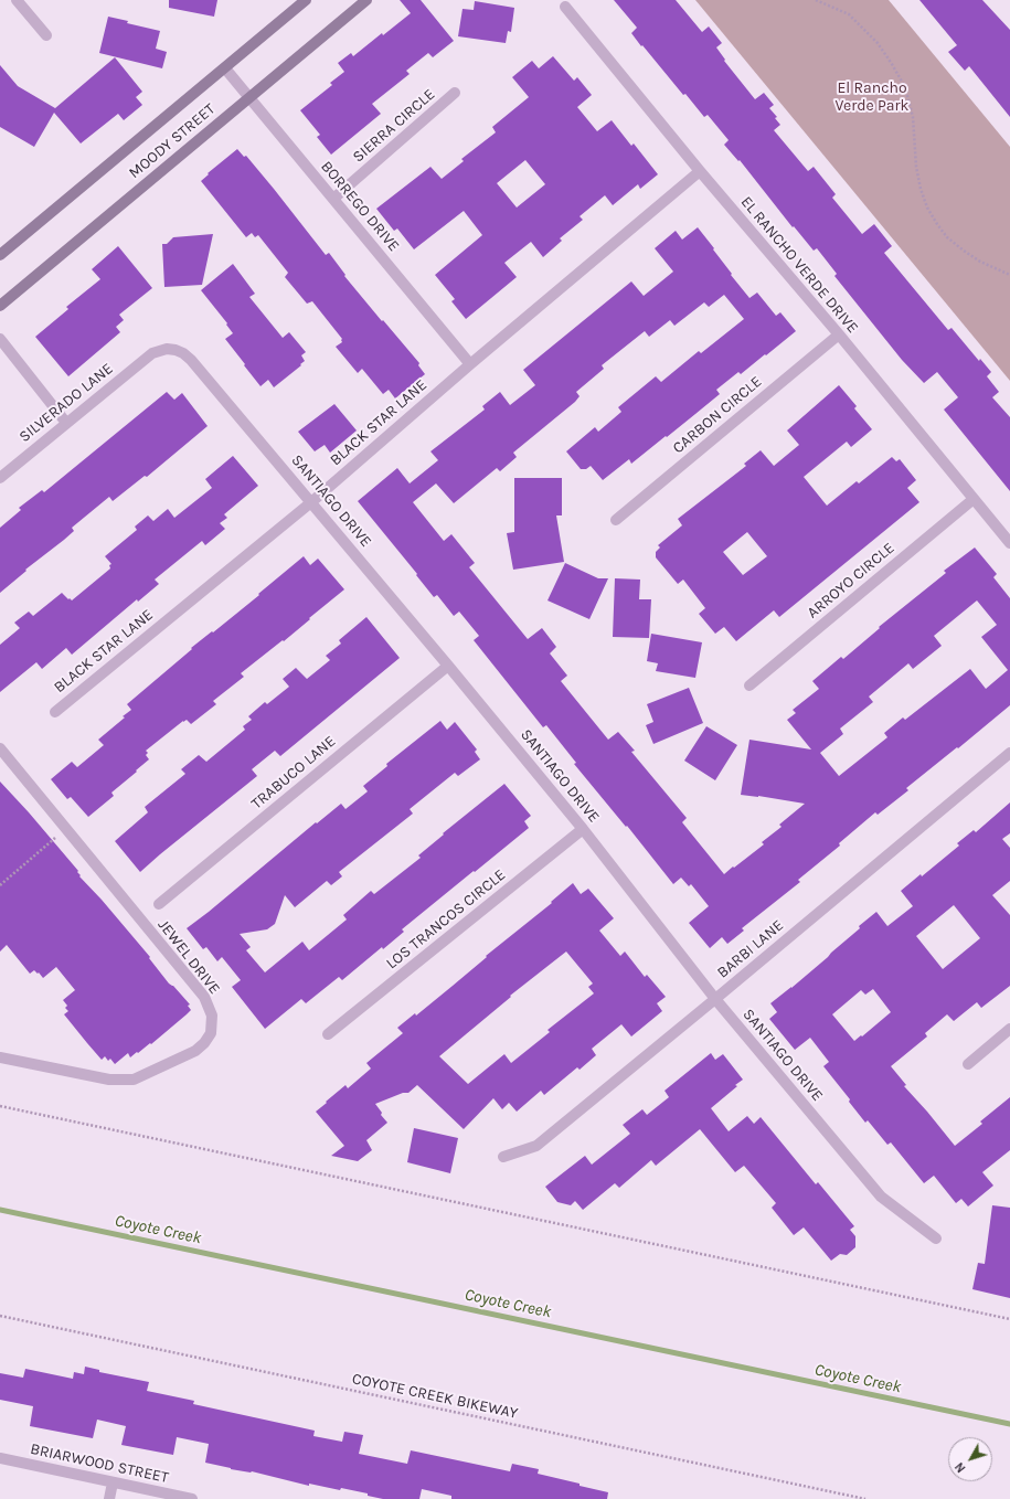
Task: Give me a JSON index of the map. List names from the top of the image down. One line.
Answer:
{"streets":{"main road":["MOODY STREET"],"street":["SIERRA CIRCLE","BORREGO DRIVE","EL RANCHO VERDE DRIVE","SILVERADO LANE","CARBON CIRCLE","BLACK STAR LANE","SANTIAGO DRIVE","ARROYO CIRCLE","TRABUCO LANE","LOS TRANCOS CIRCLE","BARBI LANE","JEWEL DRIVE","BRIARWOOD STREET"],"path":["COYOTE CREEK BIKEWAY"]},"crossings":[["SIERRA CIRCLE","BORREGO DRIVE"],["MOODY STREET","BORREGO DRIVE"],["BORREGO DRIVE","BLACK STAR LANE"],["EL RANCHO VERDE DRIVE","CARBON CIRCLE"],["EL RANCHO VERDE DRIVE","BLACK STAR LANE"],["EL RANCHO VERDE DRIVE","ARROYO CIRCLE"],["SILVERADO LANE","SANTIAGO DRIVE"],["BLACK STAR LANE","SANTIAGO DRIVE"],["SANTIAGO DRIVE","TRABUCO LANE"],["SANTIAGO DRIVE","LOS TRANCOS CIRCLE"],["SANTIAGO DRIVE","BARBI LANE"]],"water":["Coyote Creek"],"parks":["El Rancho Verde Park"],"north":"bottom left"}
